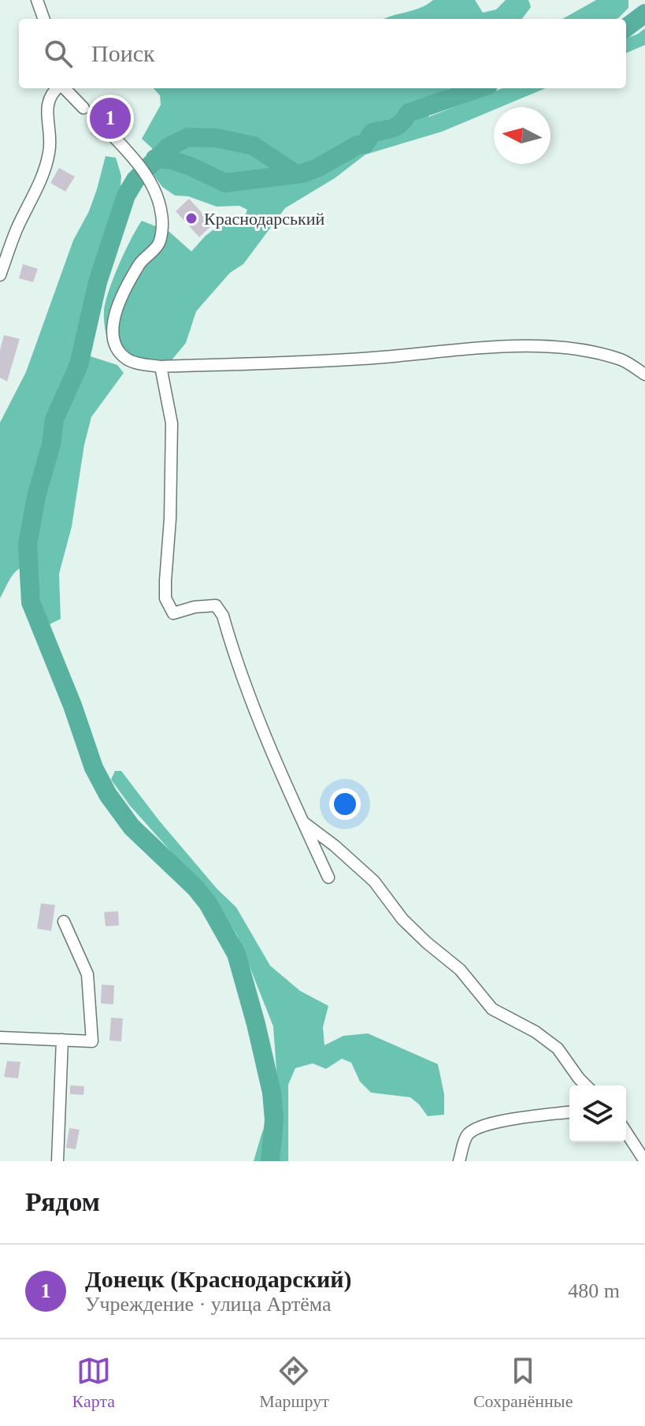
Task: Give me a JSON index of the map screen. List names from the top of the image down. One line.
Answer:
{"places":["Краснодарський"],"north":"left","page":{"search":"Поиск","pins":"1","heading":"Рядом","list":[{"mark":"1","name":"Донецк (Краснодарский)","note":"Учреждение · улица Артёма","value":"480 m"}],"nav":["Карта","Маршрут","Сохранённые"]}}
